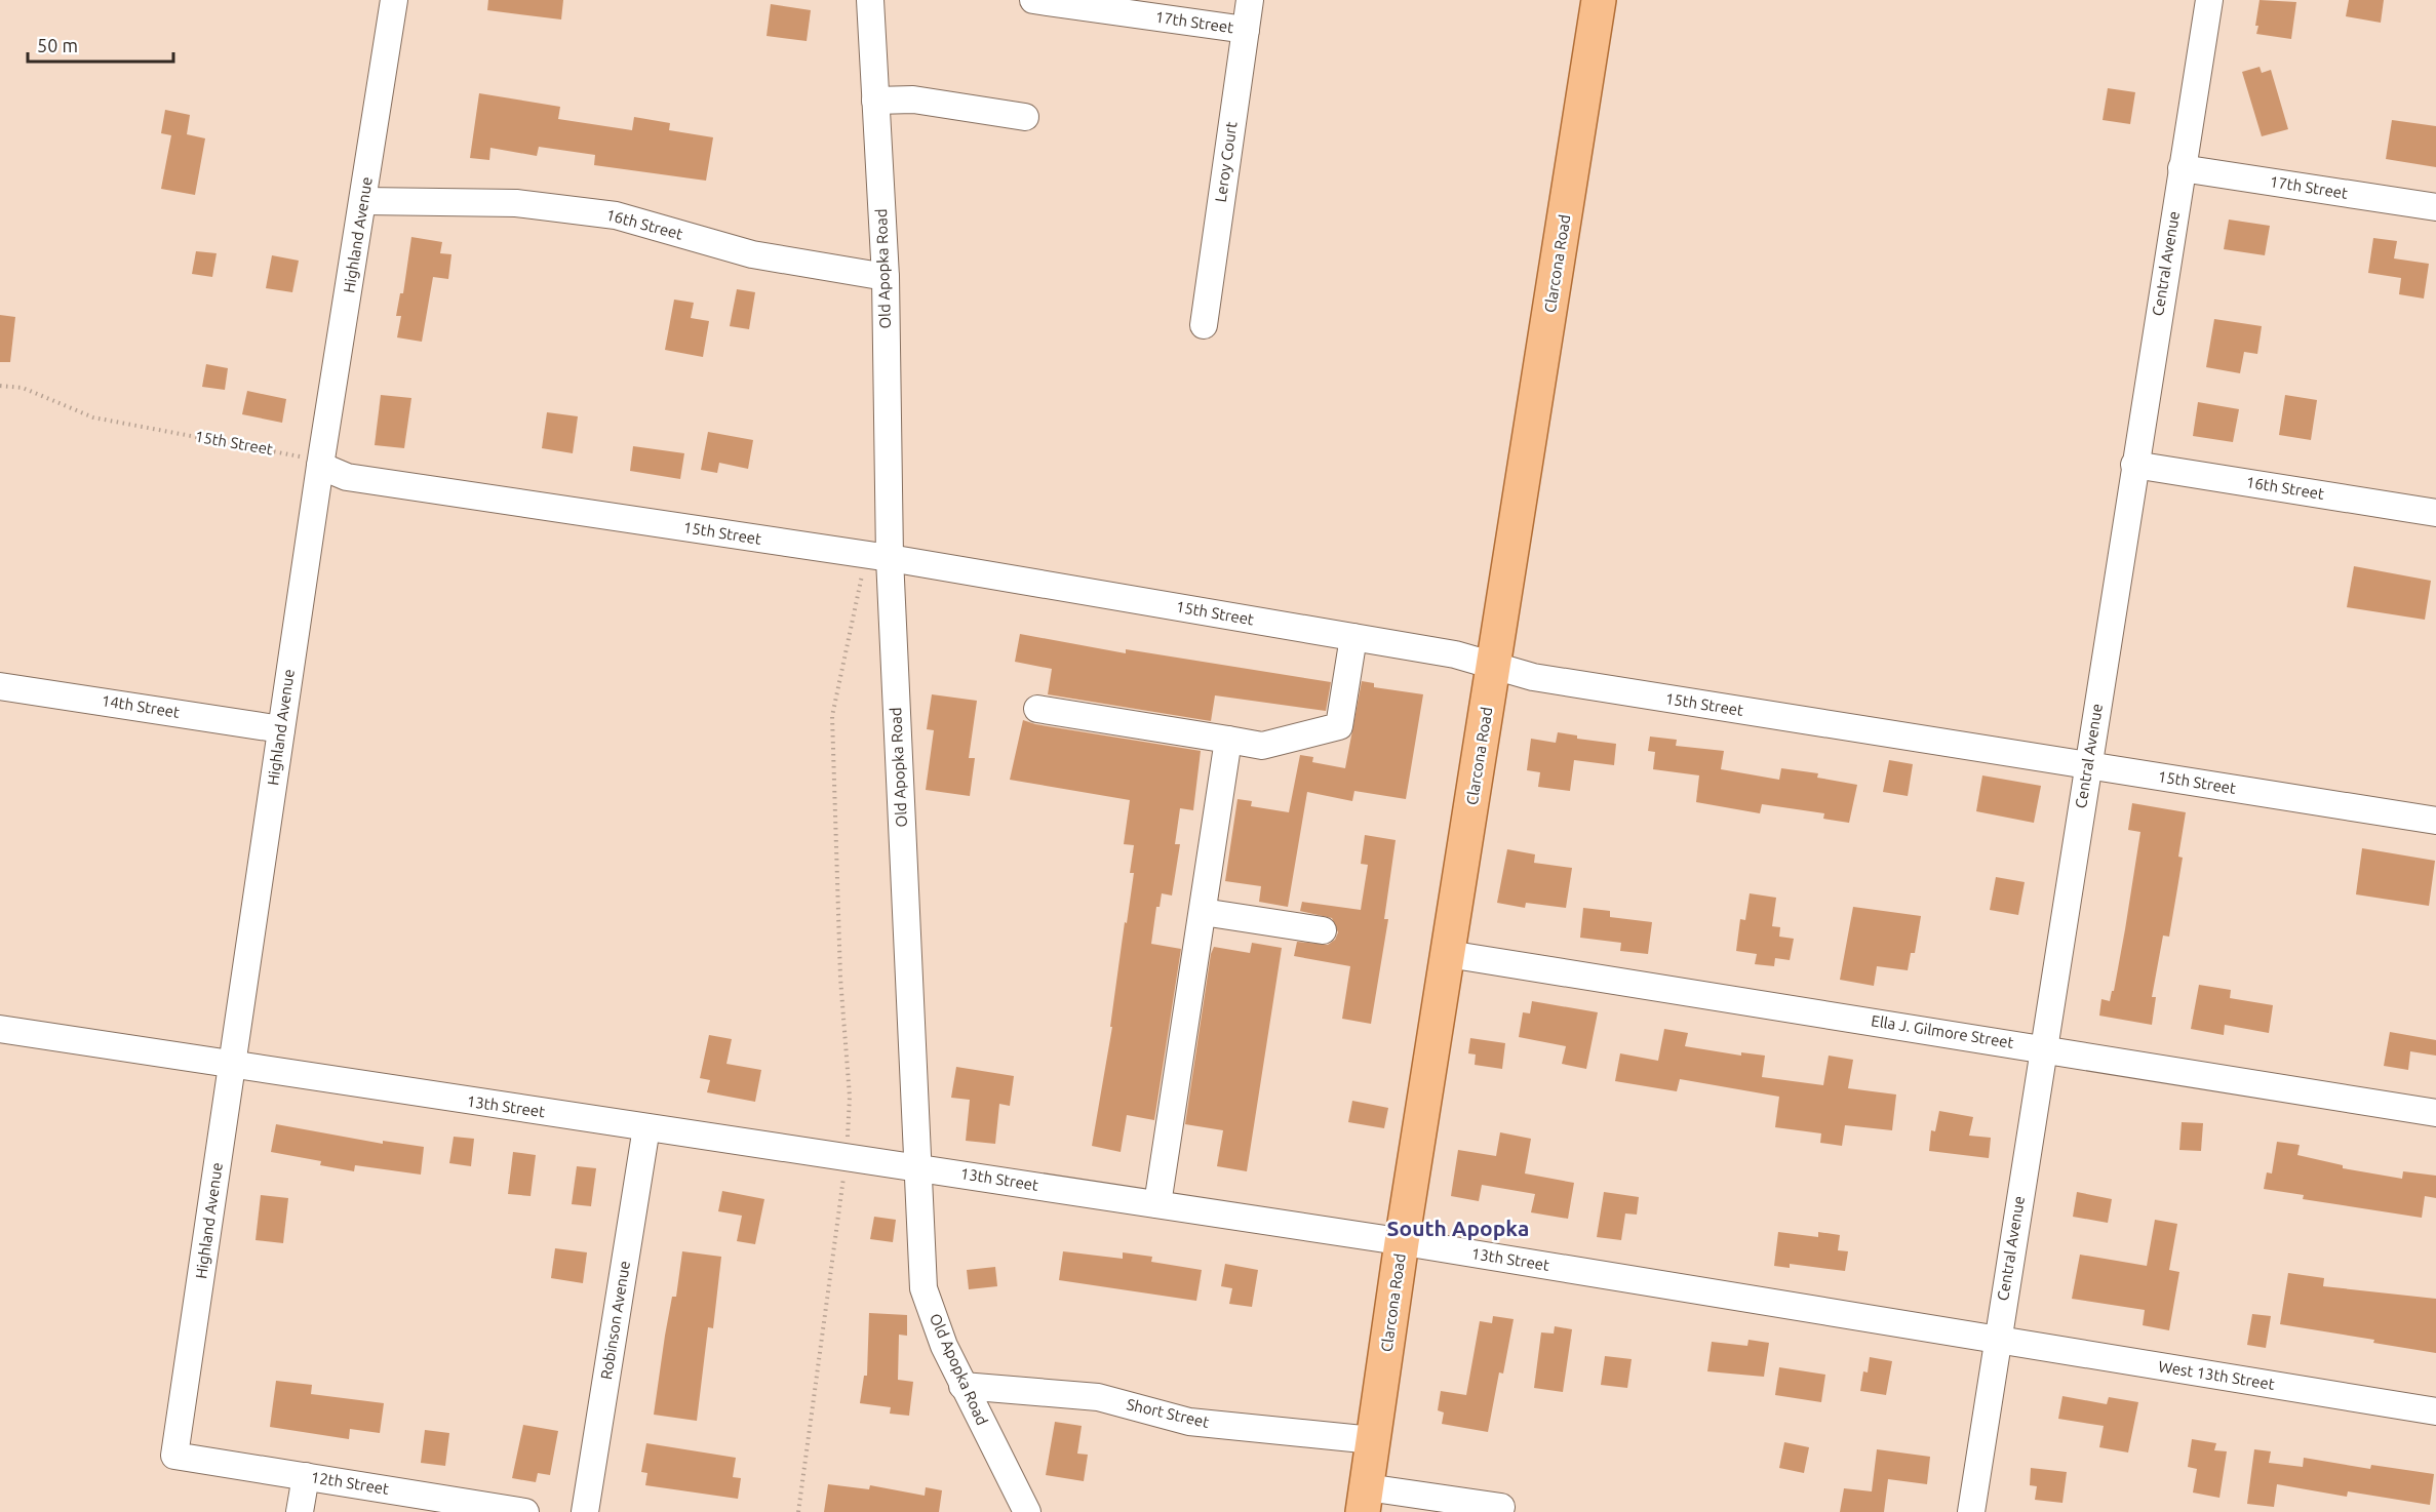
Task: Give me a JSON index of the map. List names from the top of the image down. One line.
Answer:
{"streets":{"main road":["Clarcona Road"],"street":["17th Street","Leroy Court","16th Street","Highland Avenue","Central Avenue","Old Apopka Road","15th Street","14th Street","Ella J. Gilmore Street","13th Street","Robinson Avenue","West 13th Street","Short Street","12th Street"]},"crossings":[["17th Street","Leroy Court"],["17th Street","Central Avenue"],["16th Street","Highland Avenue"],["16th Street","Central Avenue"],["16th Street","Old Apopka Road"],["Highland Avenue","15th Street"],["Highland Avenue","14th Street"],["Highland Avenue","13th Street"],["Highland Avenue","12th Street"],["Clarcona Road","15th Street"],["Clarcona Road","Ella J. Gilmore Street"],["Clarcona Road","13th Street"],["Clarcona Road","Short Street"],["Central Avenue","15th Street"],["Central Avenue","Ella J. Gilmore Street"],["Central Avenue","13th Street"],["Central Avenue","West 13th Street"],["Old Apopka Road","15th Street"],["Old Apopka Road","13th Street"],["Old Apopka Road","Short Street"],["13th Street","Robinson Avenue"],["13th Street","West 13th Street"]],"districts":["South Apopka"],"scale_bar":"50 m"}
